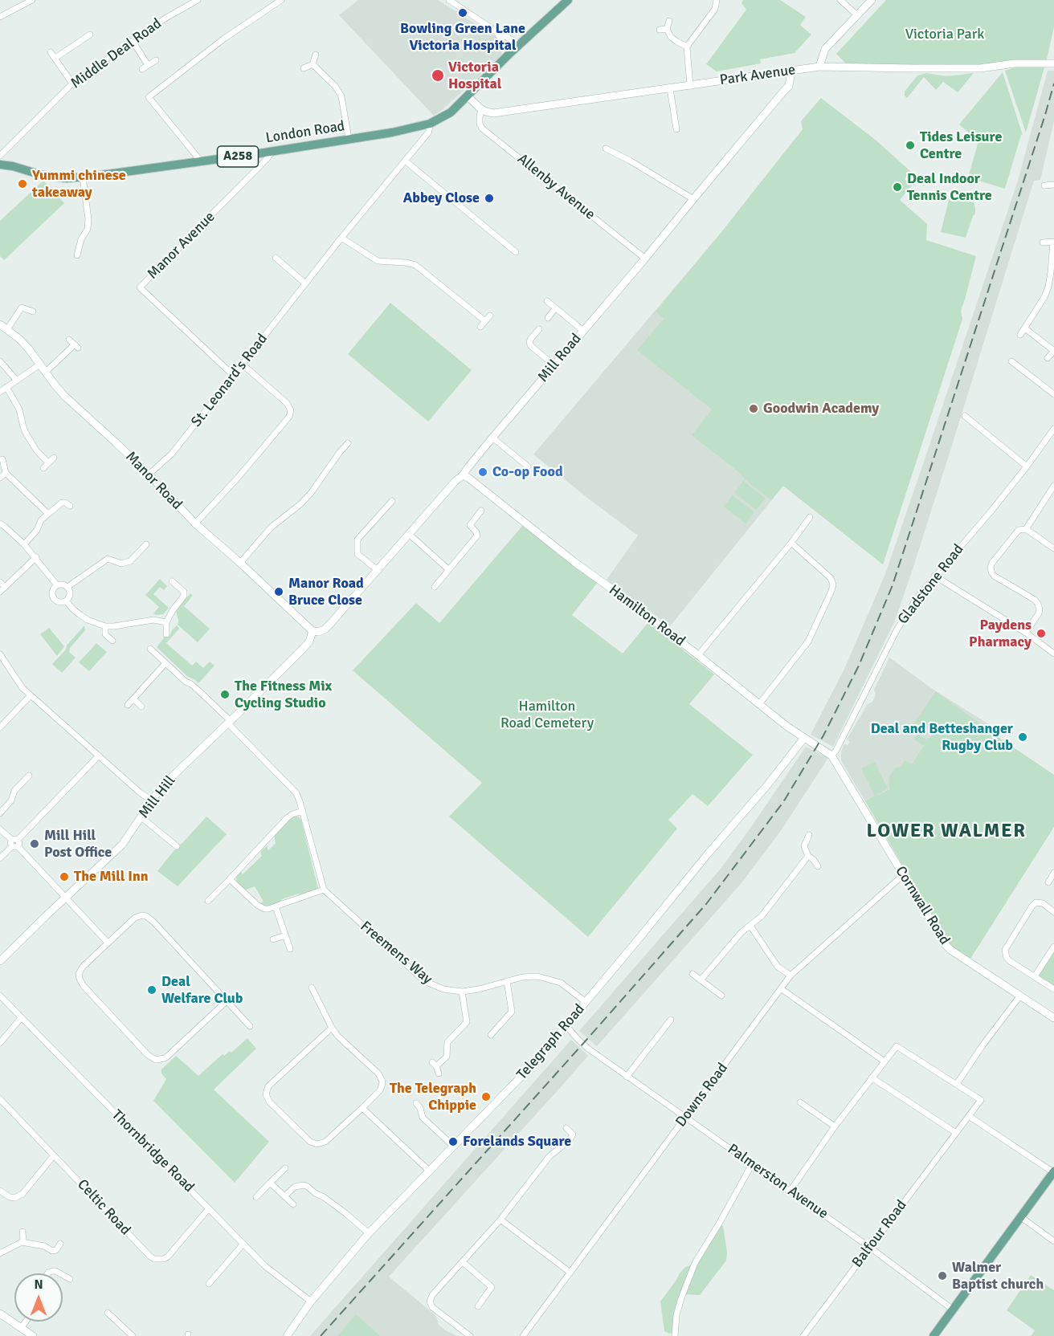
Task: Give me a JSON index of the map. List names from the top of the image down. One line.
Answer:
{"streets":{"main road":["London Road","A258"],"street":["Middle Deal Road","Park Avenue","Allenby Avenue","Manor Avenue","Mill Road","St. Leonard's Road","Manor Road","Gladstone Road","Hamilton Road","Mill Hill","Cornwall Road","Freemens Way","Telegraph Road","Downs Road","Thornbridge Road","Palmerston Avenue","Celtic Road","Balfour Road"]},"crossings":[["Park Avenue","Allenby Avenue"],["Park Avenue","Mill Road"],["London Road","Manor Avenue"],["London Road","St. Leonard's Road"],["Allenby Avenue","Mill Road"],["Manor Avenue","St. Leonard's Road"],["Mill Road","Manor Road"],["Mill Road","Hamilton Road"],["Mill Road","Mill Hill"],["St. Leonard's Road","Manor Road"],["Manor Road","Mill Hill"],["Gladstone Road","Hamilton Road"],["Gladstone Road","Cornwall Road"],["Hamilton Road","Cornwall Road"],["Hamilton Road","Telegraph Road"],["Cornwall Road","Downs Road"],["Freemens Way","Telegraph Road"],["Telegraph Road","Thornbridge Road"],["Telegraph Road","Palmerston Avenue"],["Downs Road","Palmerston Avenue"],["Thornbridge Road","Celtic Road"],["Palmerston Avenue","Balfour Road"]],"districts":["LOWER WALMER"],"parks":["Victoria Park","Hamilton Road Cemetery"],"places":["Bowling Green Lane Victoria Hospital","Victoria Hospital","Tides Leisure Centre","Yummi chinese takeaway","Deal Indoor Tennis Centre","Abbey Close","Goodwin Academy","Co-op Food","Manor Road Bruce Close","Paydens Pharmacy","The Fitness Mix Cycling Studio","Deal and Betteshanger Rugby Club","Mill Hill Post Office","The Mill Inn","Deal Welfare Club","The Telegraph Chippie","Forelands Square","Walmer Baptist church"],"north":"top"}
